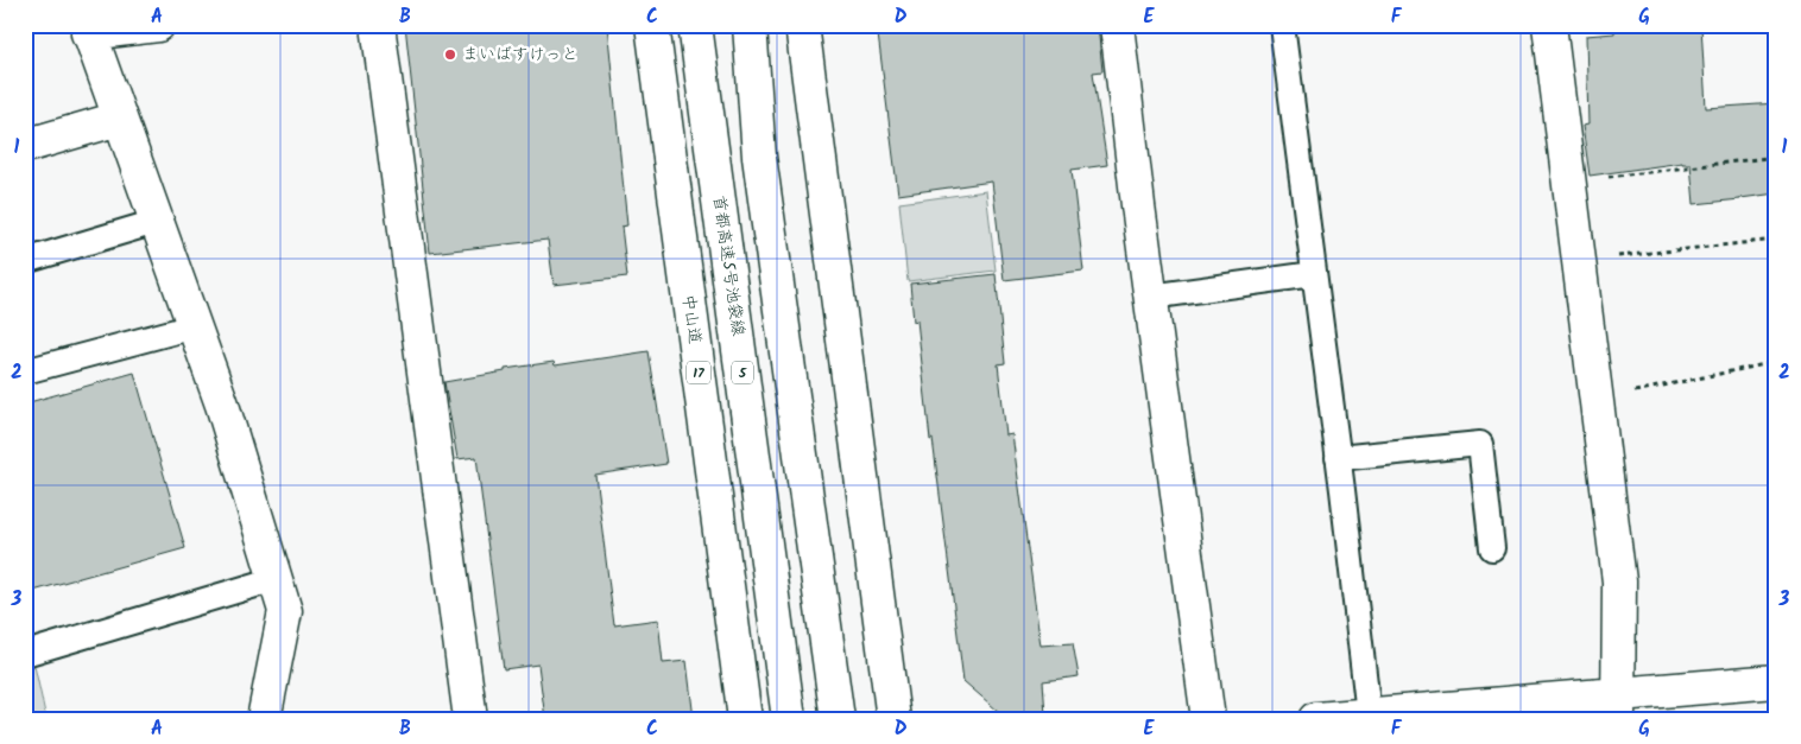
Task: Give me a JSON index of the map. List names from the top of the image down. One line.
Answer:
{"streets":{"main road":["首都高速5号池袋線","中山道","17","5"]},"places":["まいばすけっと"],"grid":{"columns":["A","B","C","D","E","F","G"],"rows":["1","2","3"]}}
